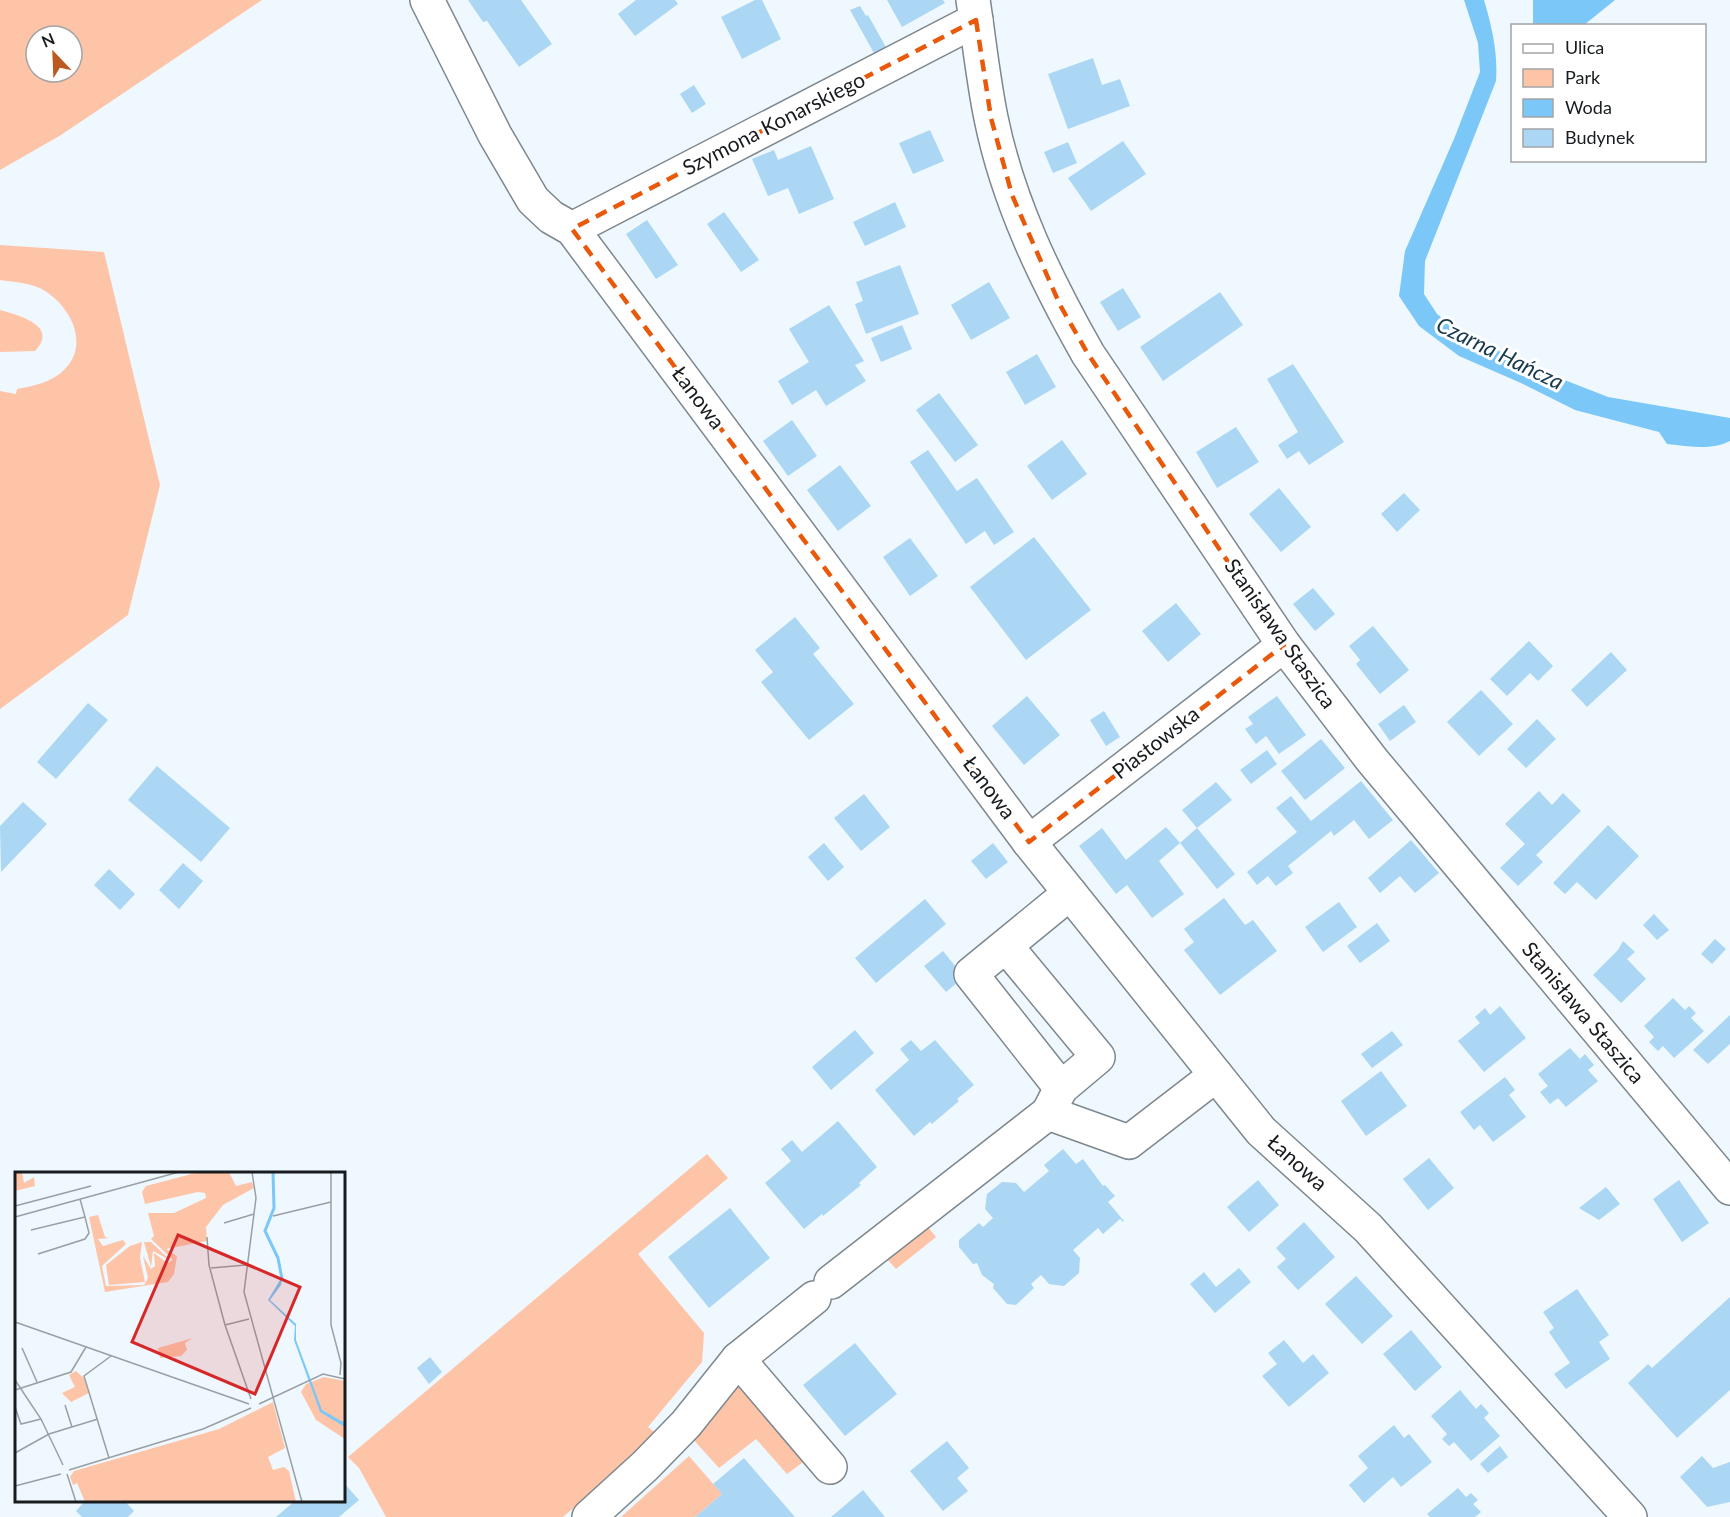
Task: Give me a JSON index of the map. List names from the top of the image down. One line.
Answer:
{"streets":{"street":["Szymona Konarskiego","Łanowa","Stanisława Staszica","Piastowska"]},"crossings":[["Szymona Konarskiego","Łanowa"],["Szymona Konarskiego","Stanisława Staszica"],["Łanowa","Piastowska"],["Stanisława Staszica","Piastowska"]],"water":["Czarna Hańcza"],"legend":["Ulica","Park","Woda","Budynek"],"north":"top left"}
